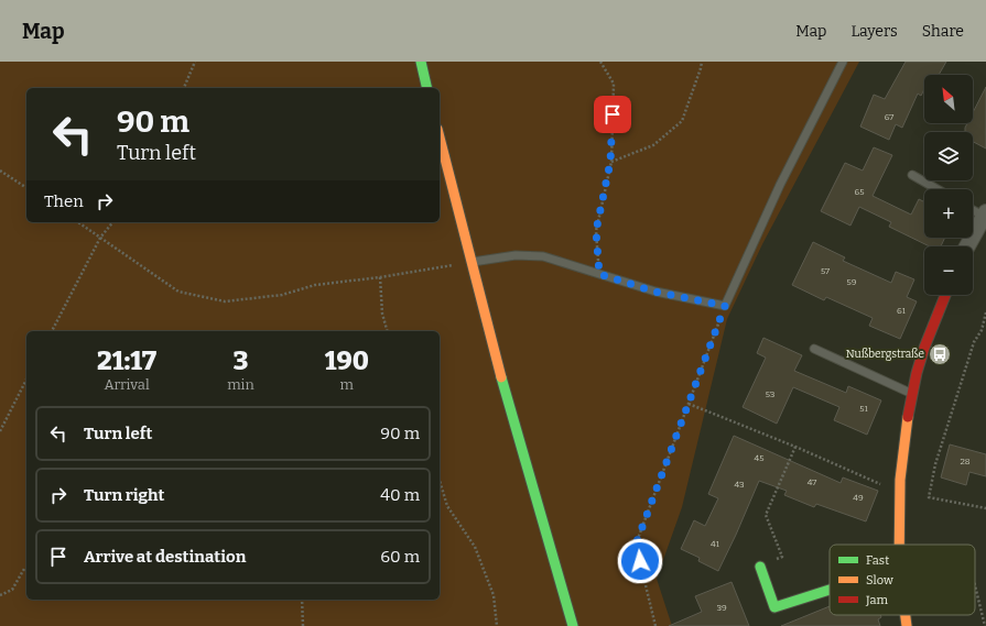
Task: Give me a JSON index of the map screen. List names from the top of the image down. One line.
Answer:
{"places":{"bus stop":["Nußbergstraße"]},"house_numbers":["67","65","57","59","61","53","51","45","28","47","43","49","41","39"],"legend":["Fast","Slow","Jam"],"north":"top left","page":{"header":"Map","nav":["Map","Layers","Share"],"map_buttons":["+","−"],"turn":["90 m","Turn left"],"then":"Then","eta":["21:17","Arrival","3","min","190","m"],"list":[{"name":"Turn left","value":"90 m"},{"name":"Turn right","value":"40 m"},{"name":"Arrive at destination","value":"60 m"}]}}
